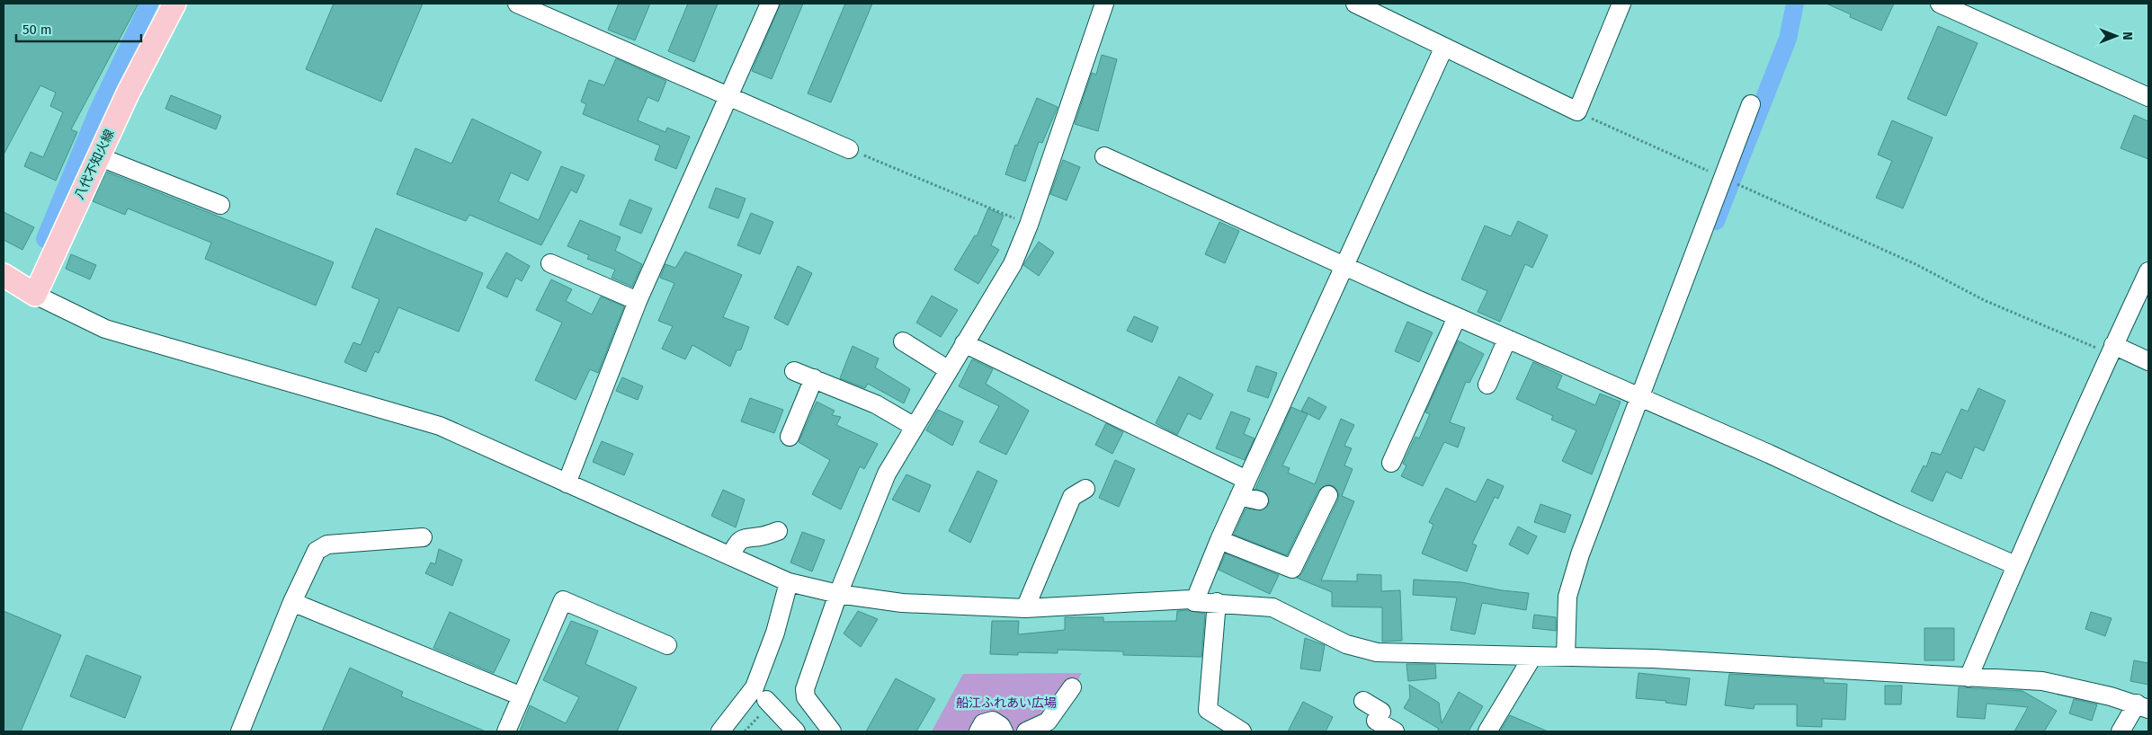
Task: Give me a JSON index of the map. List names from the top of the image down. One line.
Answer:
{"streets":{"main road":["八代不知火線"]},"parks":["船江ふれあい広場"],"scale_bar":"50 m","north":"right"}
